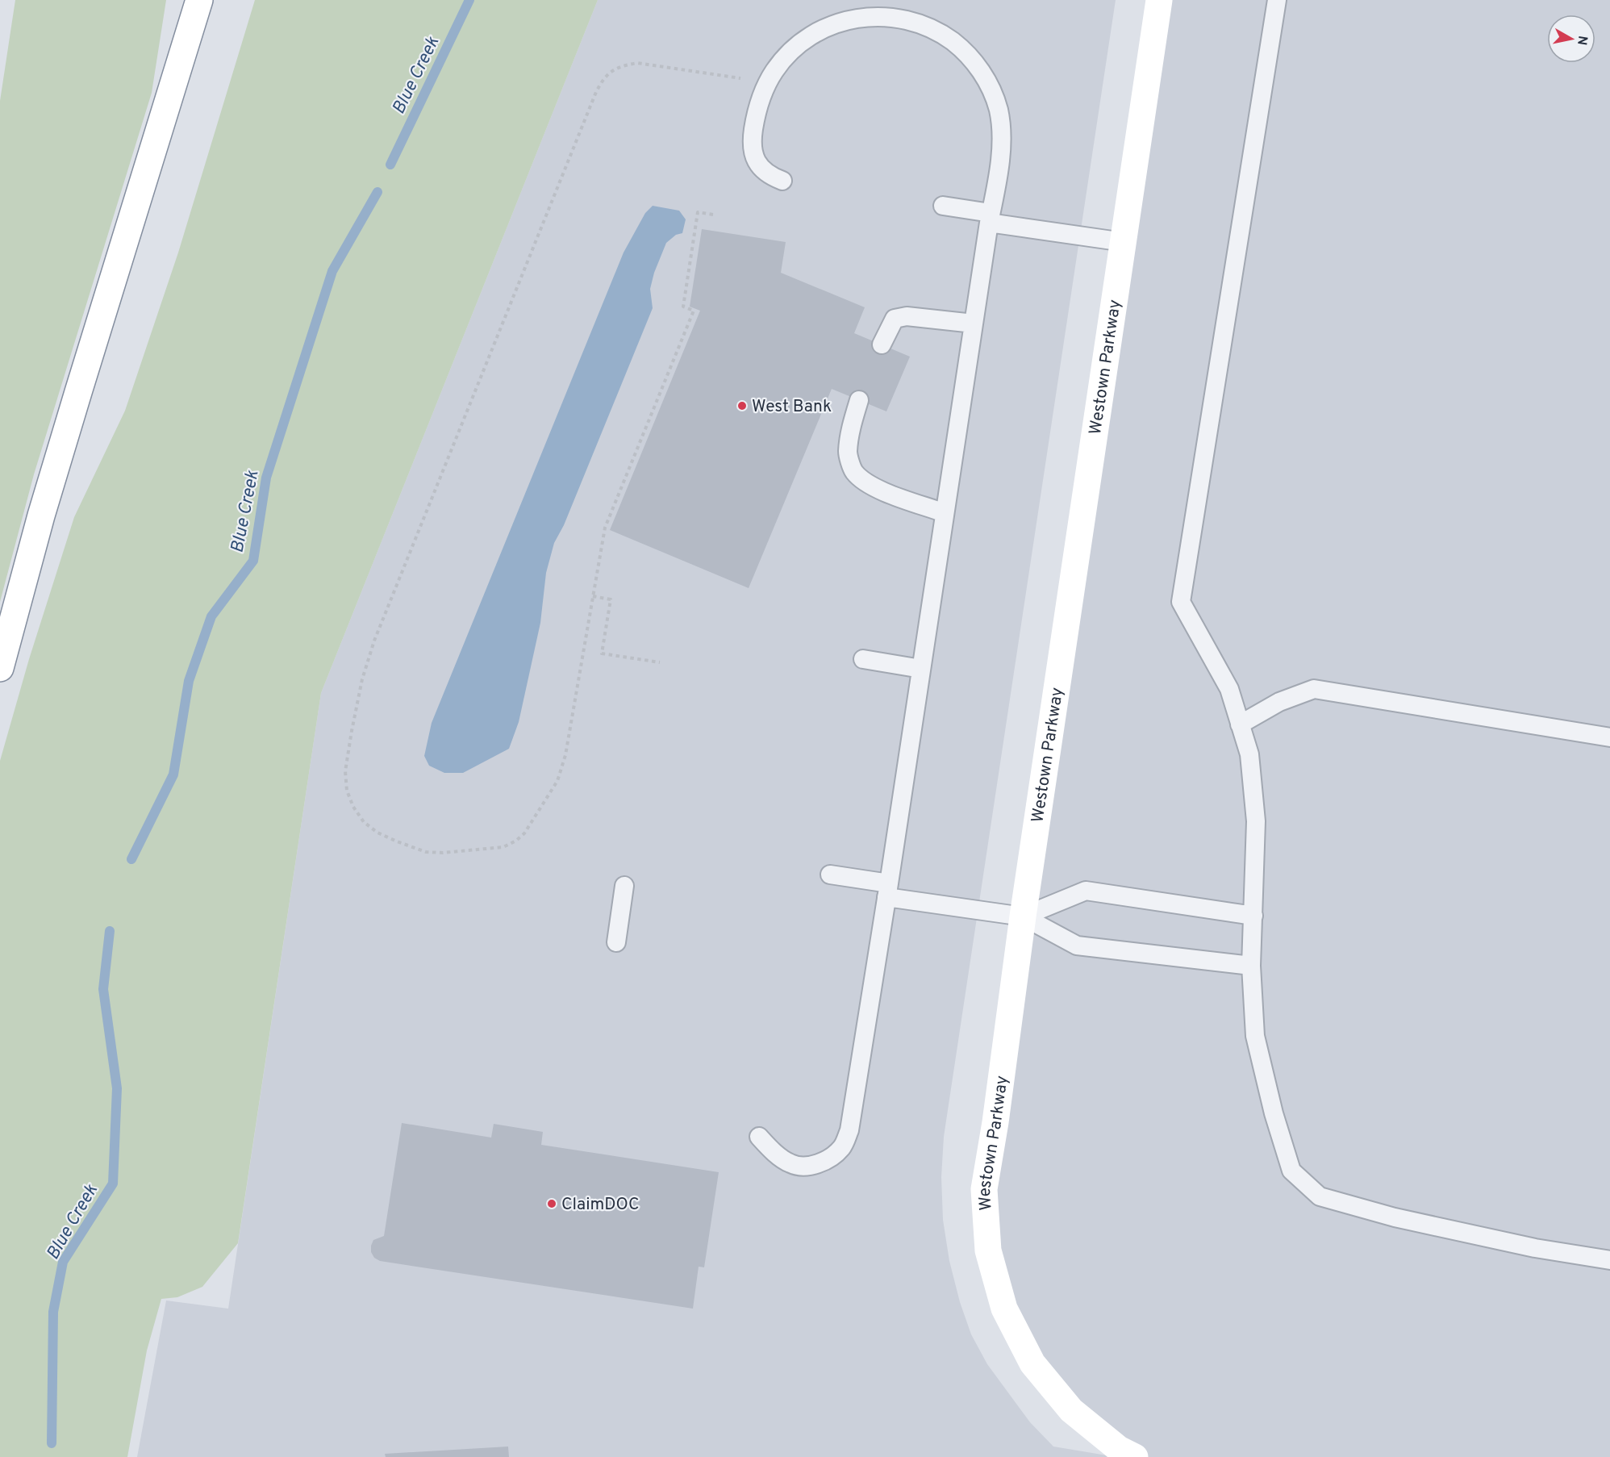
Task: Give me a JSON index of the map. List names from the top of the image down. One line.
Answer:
{"streets":{"main road":["Westown Parkway"]},"water":["Blue Creek"],"places":["West Bank","ClaimDOC"],"north":"right"}
